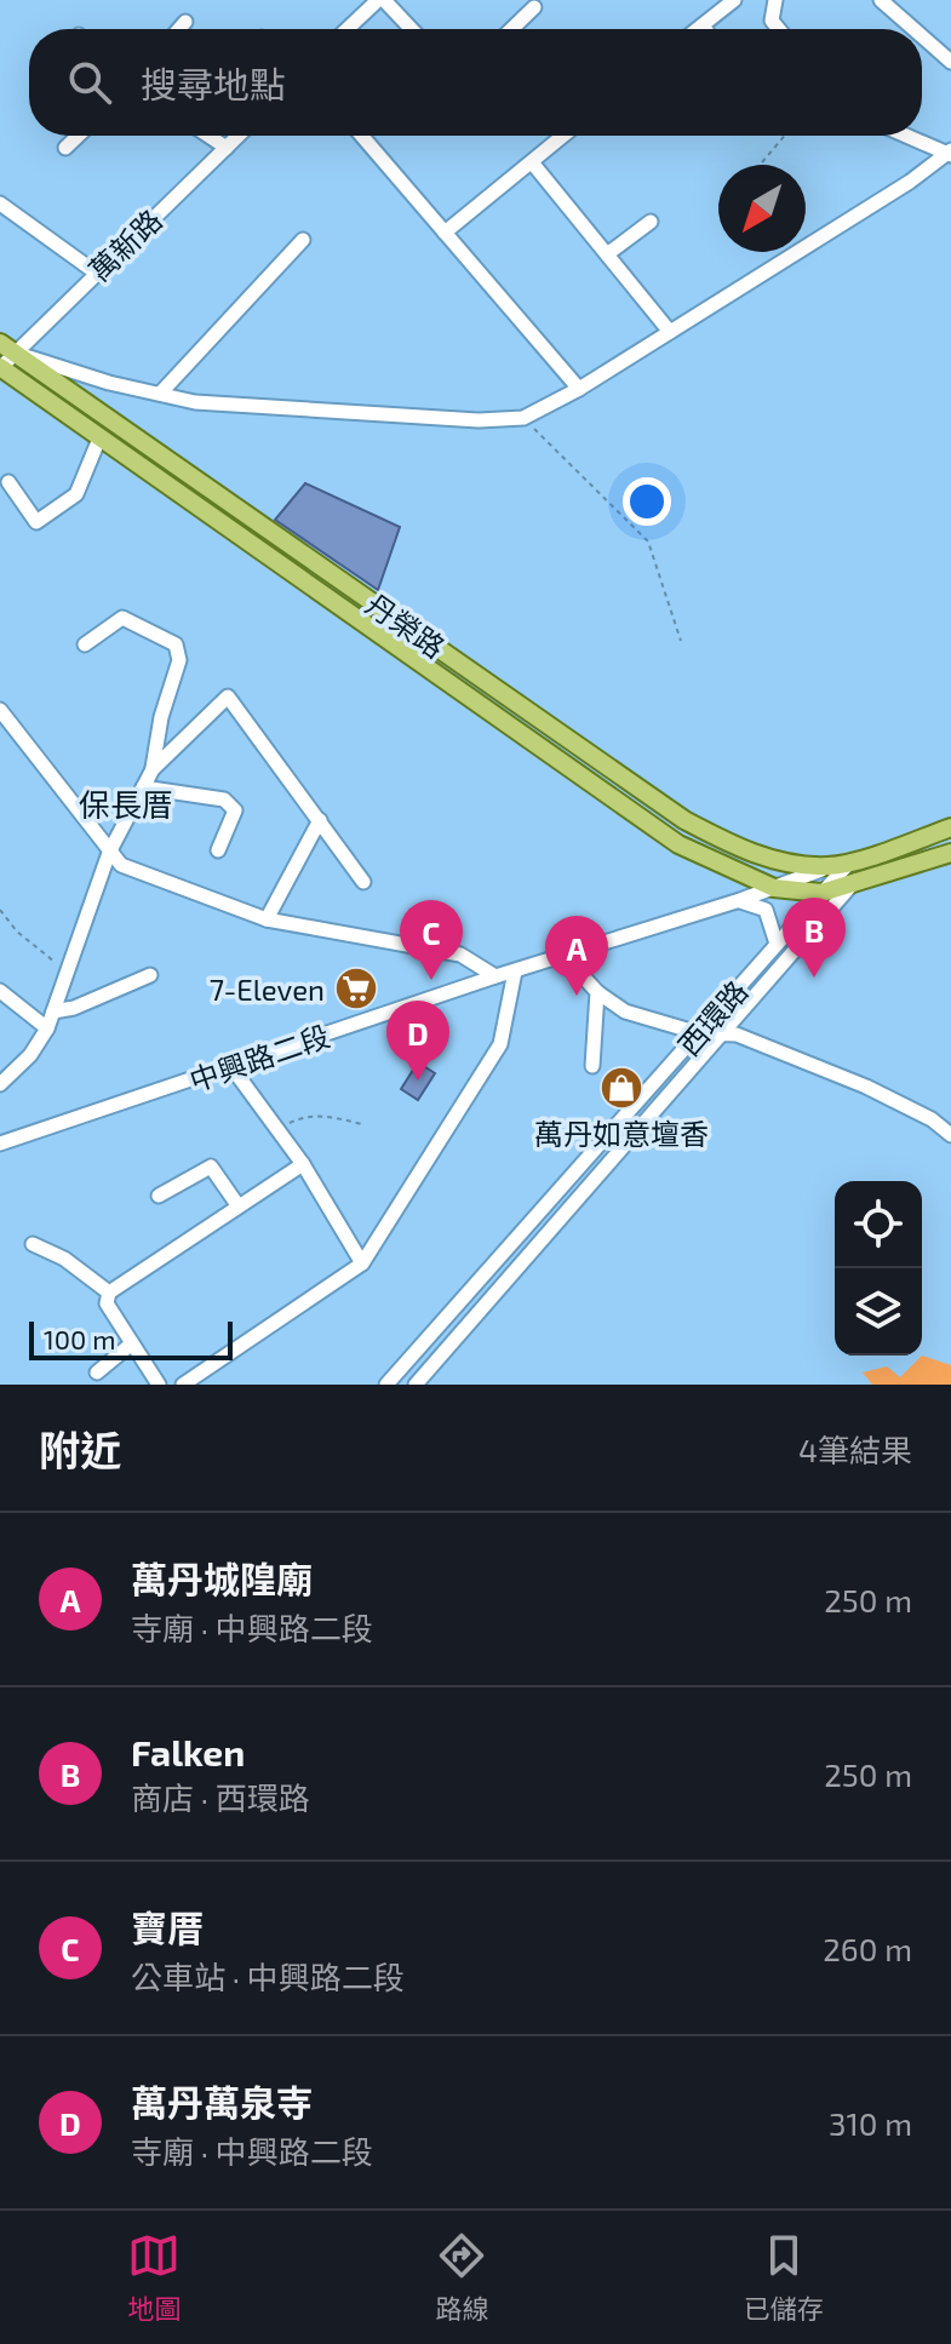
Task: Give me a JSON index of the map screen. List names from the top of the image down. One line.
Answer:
{"streets":{"main road":["丹榮路","中興路二段"],"street":["萬新路","西環路"]},"crossings":[["萬新路","丹榮路"],["丹榮路","中興路二段"],["西環路","中興路二段"]],"districts":["保長厝"],"places":{"supermarket":["7-Eleven"],"shop":["萬丹如意壇香"]},"scale_bar":"100 m","north":"bottom left","page":{"search":"搜尋地點","pins":["B","C","A","D"],"scale":"100 m","heading":["附近","4筆結果"],"list":[{"mark":"A","name":"萬丹城隍廟","note":"寺廟 · 中興路二段","value":"250 m"},{"mark":"B","name":"Falken","note":"商店 · 西環路","value":"250 m"},{"mark":"C","name":"寶厝","note":"公車站 · 中興路二段","value":"260 m"},{"mark":"D","name":"萬丹萬泉寺","note":"寺廟 · 中興路二段","value":"310 m"}],"nav":["地圖","路線","已儲存"]}}
